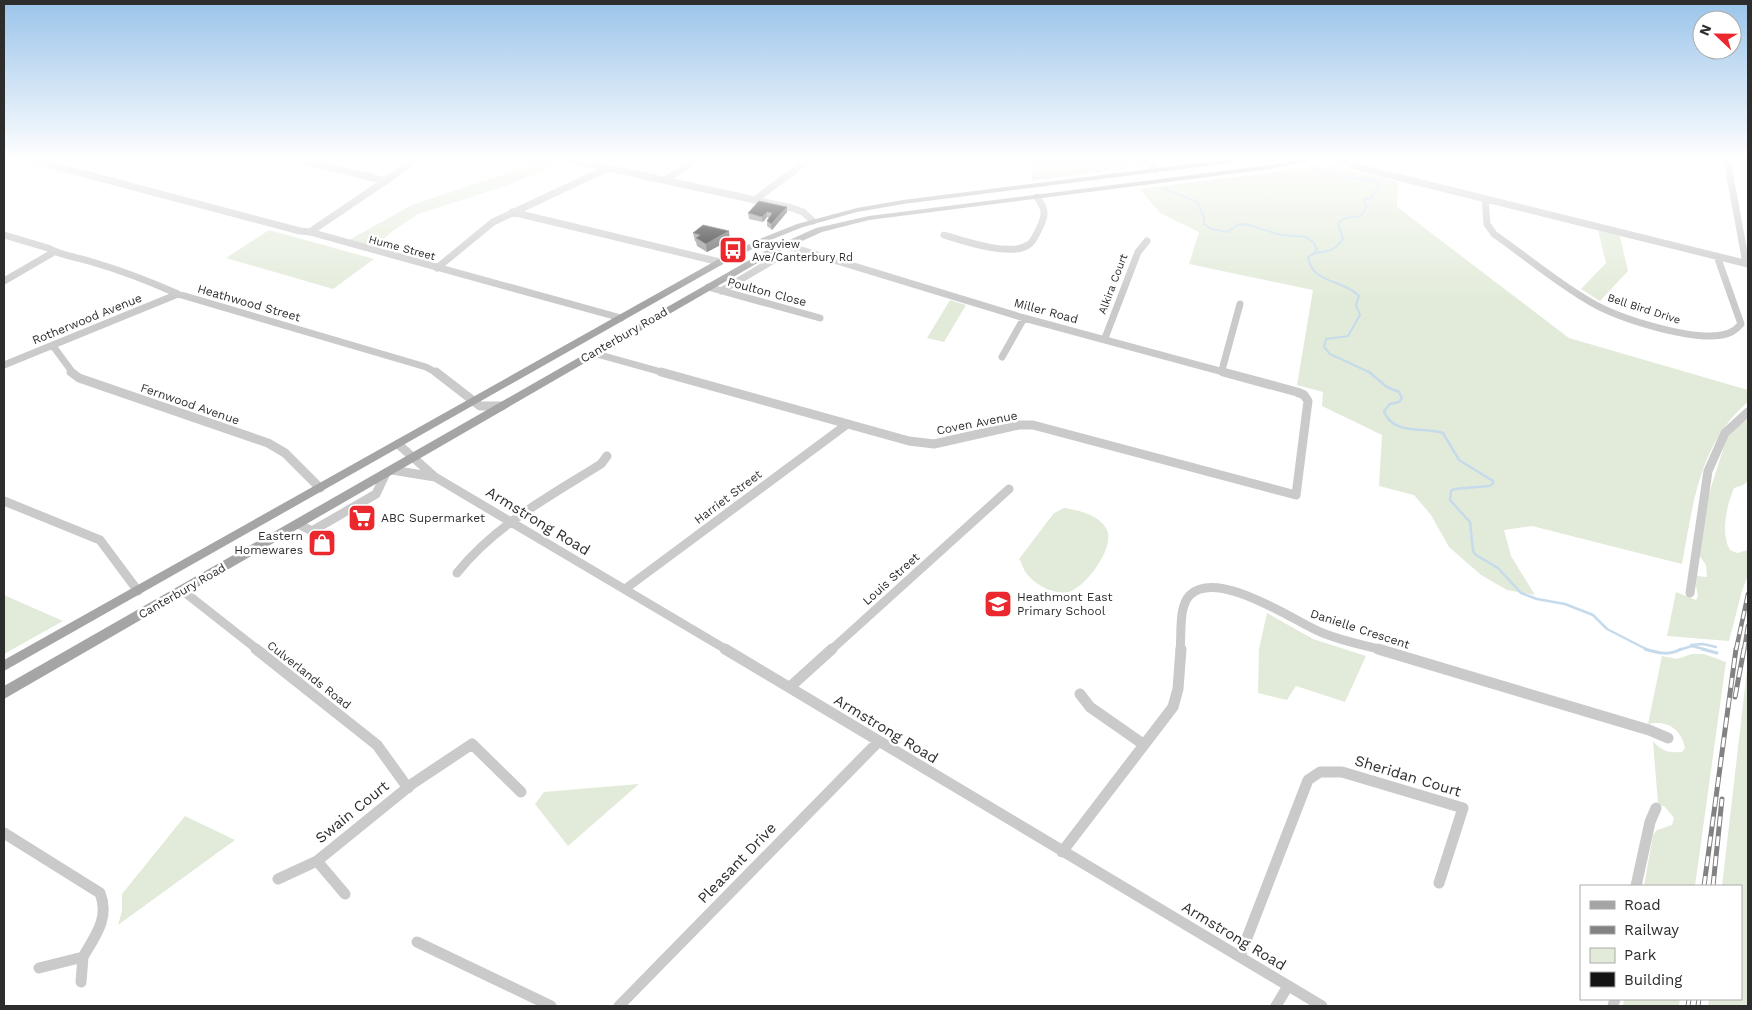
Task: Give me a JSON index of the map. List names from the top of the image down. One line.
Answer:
{"streets":{"main road":["Canterbury Road"],"street":["Hume Street","Alkira Court","Poulton Close","Heathwood Street","Bell Bird Drive","Miller Road","Rotherwood Avenue","Fernwood Avenue","Coven Avenue","Harriet Street","Armstrong Road","Louis Street","Danielle Crescent","Culverlands Road","Sheridan Court","Swain Court","Pleasant Drive"]},"crossings":[["Hume Street","Canterbury Road"],["Alkira Court","Miller Road"],["Poulton Close","Canterbury Road"],["Heathwood Street","Rotherwood Avenue"],["Heathwood Street","Canterbury Road"],["Miller Road","Canterbury Road"],["Miller Road","Coven Avenue"],["Rotherwood Avenue","Fernwood Avenue"],["Canterbury Road","Fernwood Avenue"],["Canterbury Road","Coven Avenue"],["Canterbury Road","Armstrong Road"],["Canterbury Road","Culverlands Road"],["Coven Avenue","Harriet Street"],["Harriet Street","Armstrong Road"],["Armstrong Road","Louis Street"],["Armstrong Road","Danielle Crescent"],["Armstrong Road","Sheridan Court"],["Armstrong Road","Pleasant Drive"],["Culverlands Road","Swain Court"]],"places":{"bus stop":["Grayview Ave/Canterbury Rd"],"supermarket":["ABC Supermarket"],"shop":["Eastern Homewares"],"school or university":["Heathmont East Primary School"]},"legend":["Road","Railway","Park","Building"],"north":"left"}
